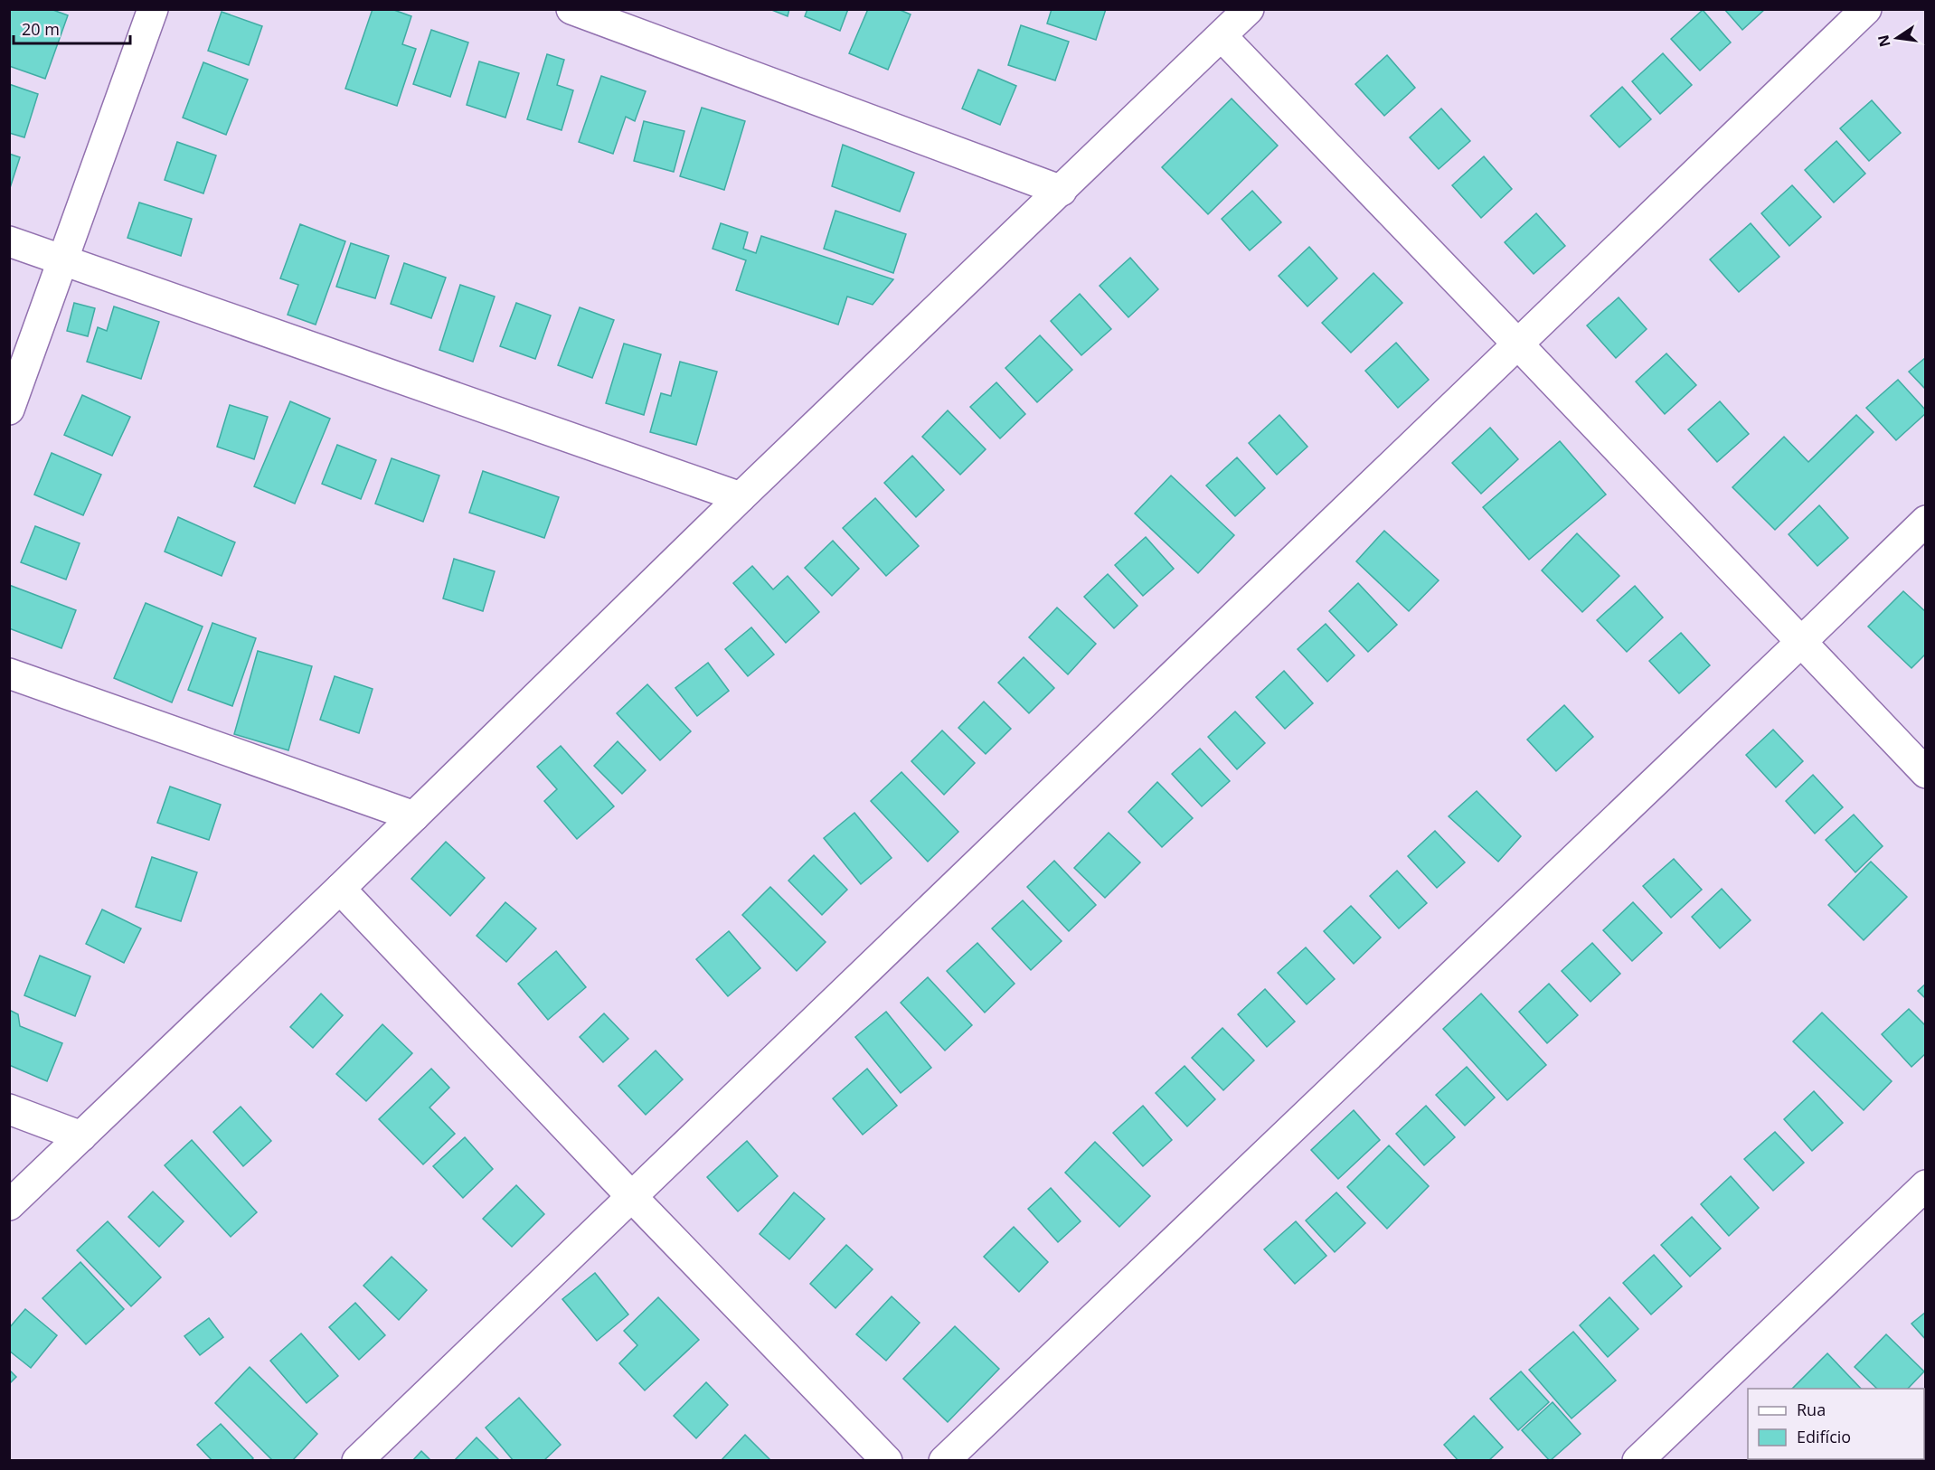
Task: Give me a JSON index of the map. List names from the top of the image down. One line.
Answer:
{"legend":["Rua","Edifício"],"scale_bar":"20 m","north":"left"}
